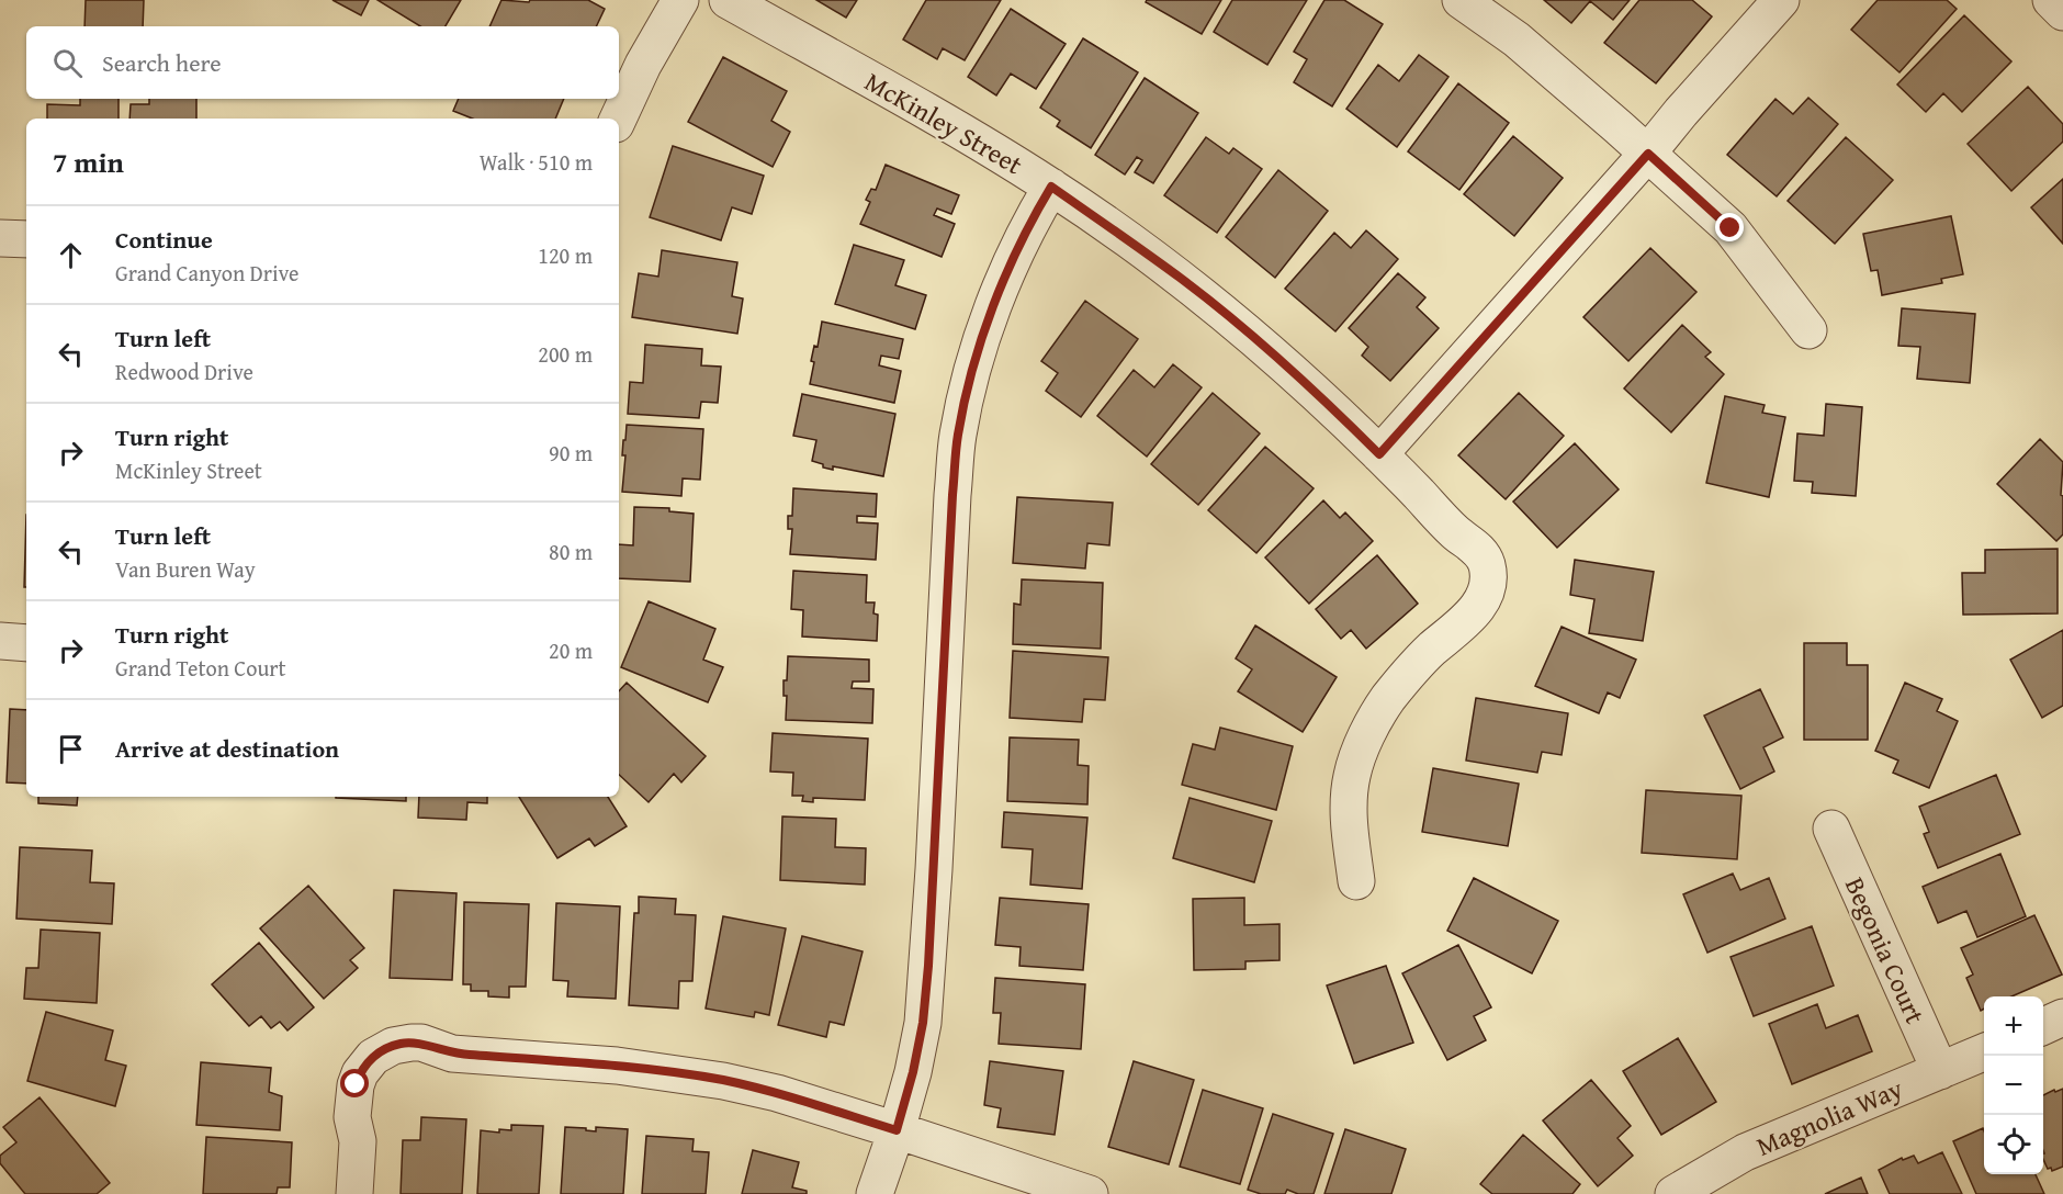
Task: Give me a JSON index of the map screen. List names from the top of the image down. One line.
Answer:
{"streets":{"street":["McKinley Street","Begonia Court","Magnolia Way"]},"crossings":[["Begonia Court","Magnolia Way"]],"page":{"search":"Search here","heading":["7 min","Walk · 510 m"],"list":[["Continue","Grand Canyon Drive","120 m"],["Turn left","Redwood Drive","200 m"],["Turn right","McKinley Street","90 m"],["Turn left","Van Buren Way","80 m"],["Turn right","Grand Teton Court","20 m"],"Arrive at destination"],"map_buttons":["+","−"]}}
